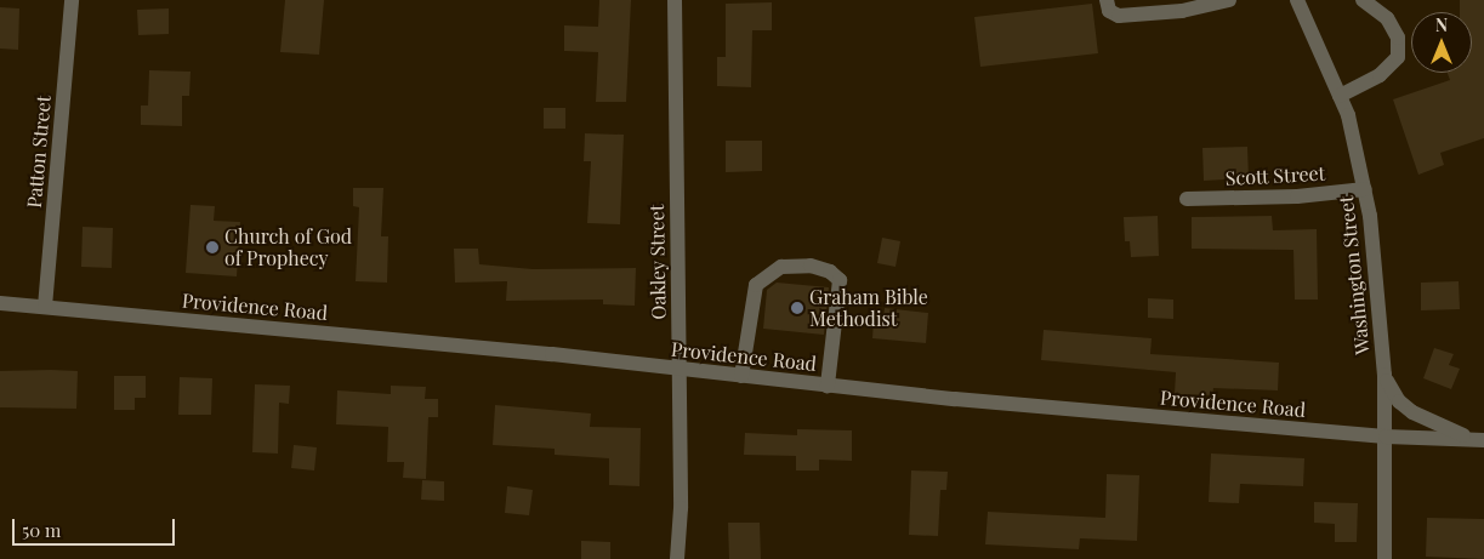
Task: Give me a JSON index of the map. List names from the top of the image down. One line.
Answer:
{"streets":{"street":["Patton Street","Scott Street","Oakley Street","Washington Street","Providence Road"]},"crossings":[["Patton Street","Providence Road"],["Scott Street","Washington Street"],["Oakley Street","Providence Road"],["Washington Street","Providence Road"]],"places":["Church of God of Prophecy","Graham Bible Methodist"],"scale_bar":"50 m","north":"top"}
